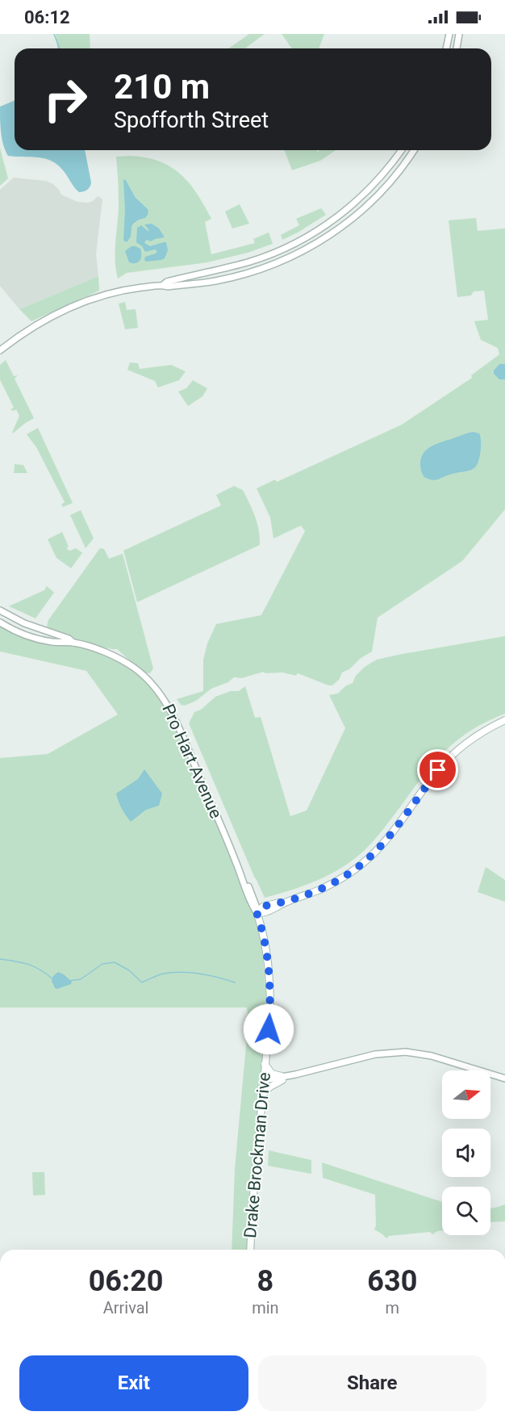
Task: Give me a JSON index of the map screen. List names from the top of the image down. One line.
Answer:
{"streets":{"main road":["Drake Brockman Drive"],"street":["Pro Hart Avenue"]},"crossings":[["Pro Hart Avenue","Drake Brockman Drive"]],"north":"right","page":{"status":"06:12","turn":["210 m","Spofforth Street"],"eta":["06:20","Arrival","8","min","630","m"],"buttons":["Exit","Share"]}}
